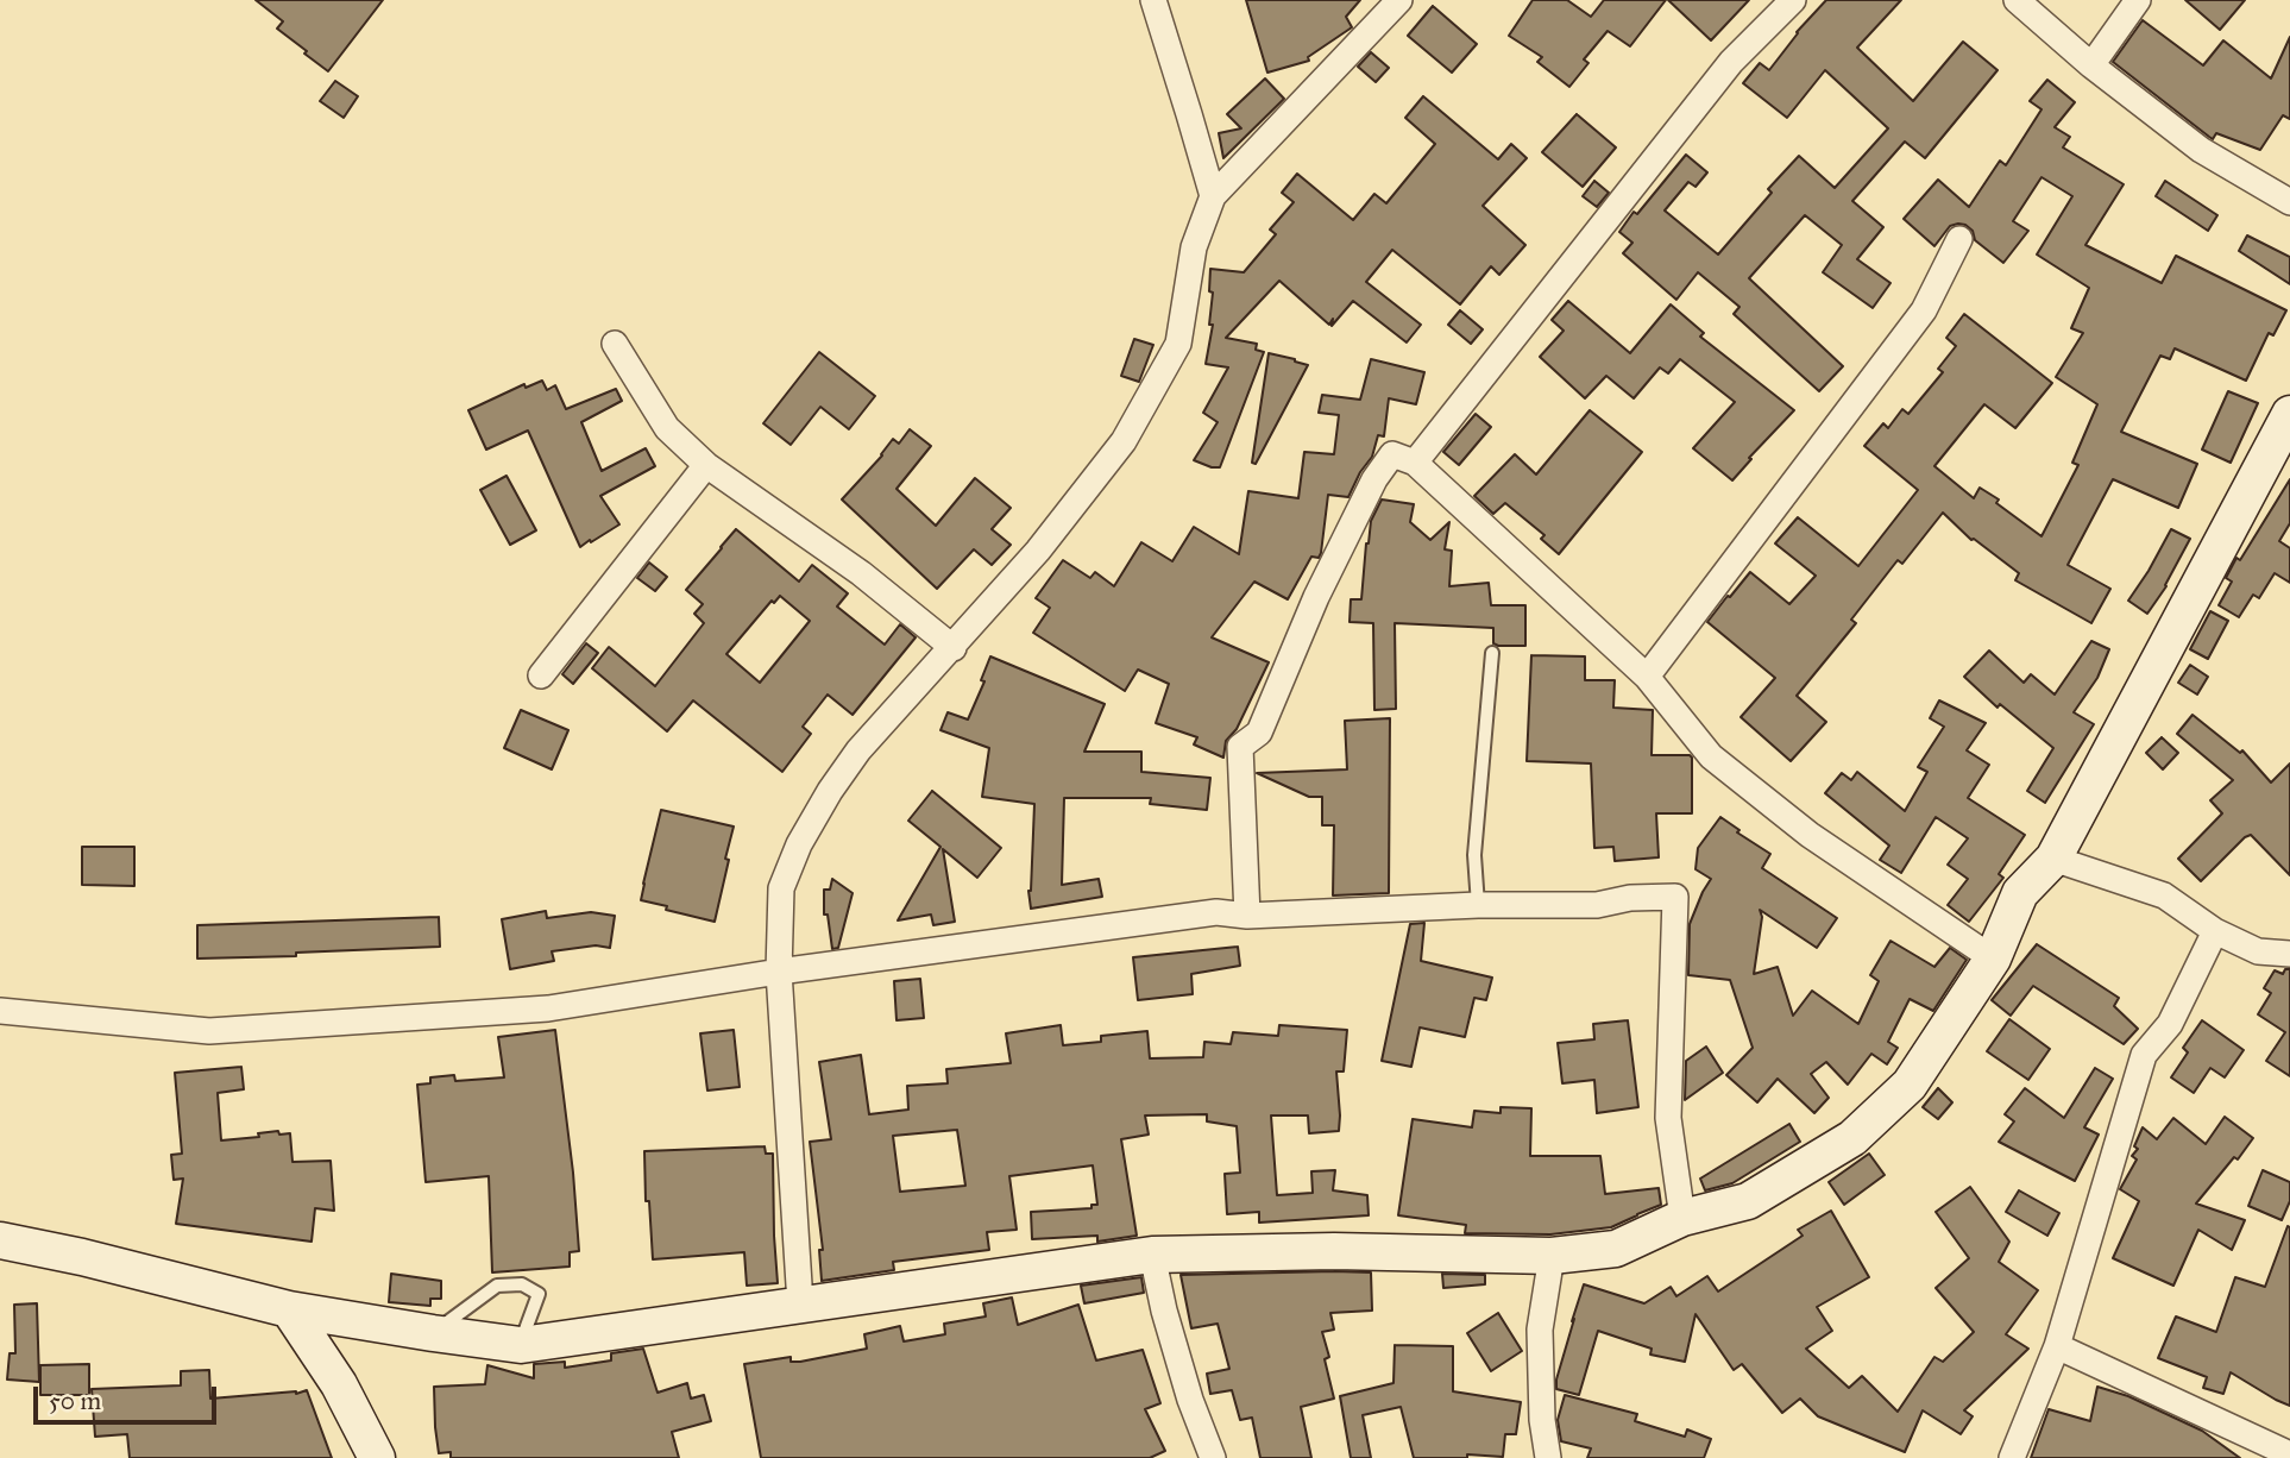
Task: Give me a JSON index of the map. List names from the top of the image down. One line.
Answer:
{"scale_bar":"50 m"}
